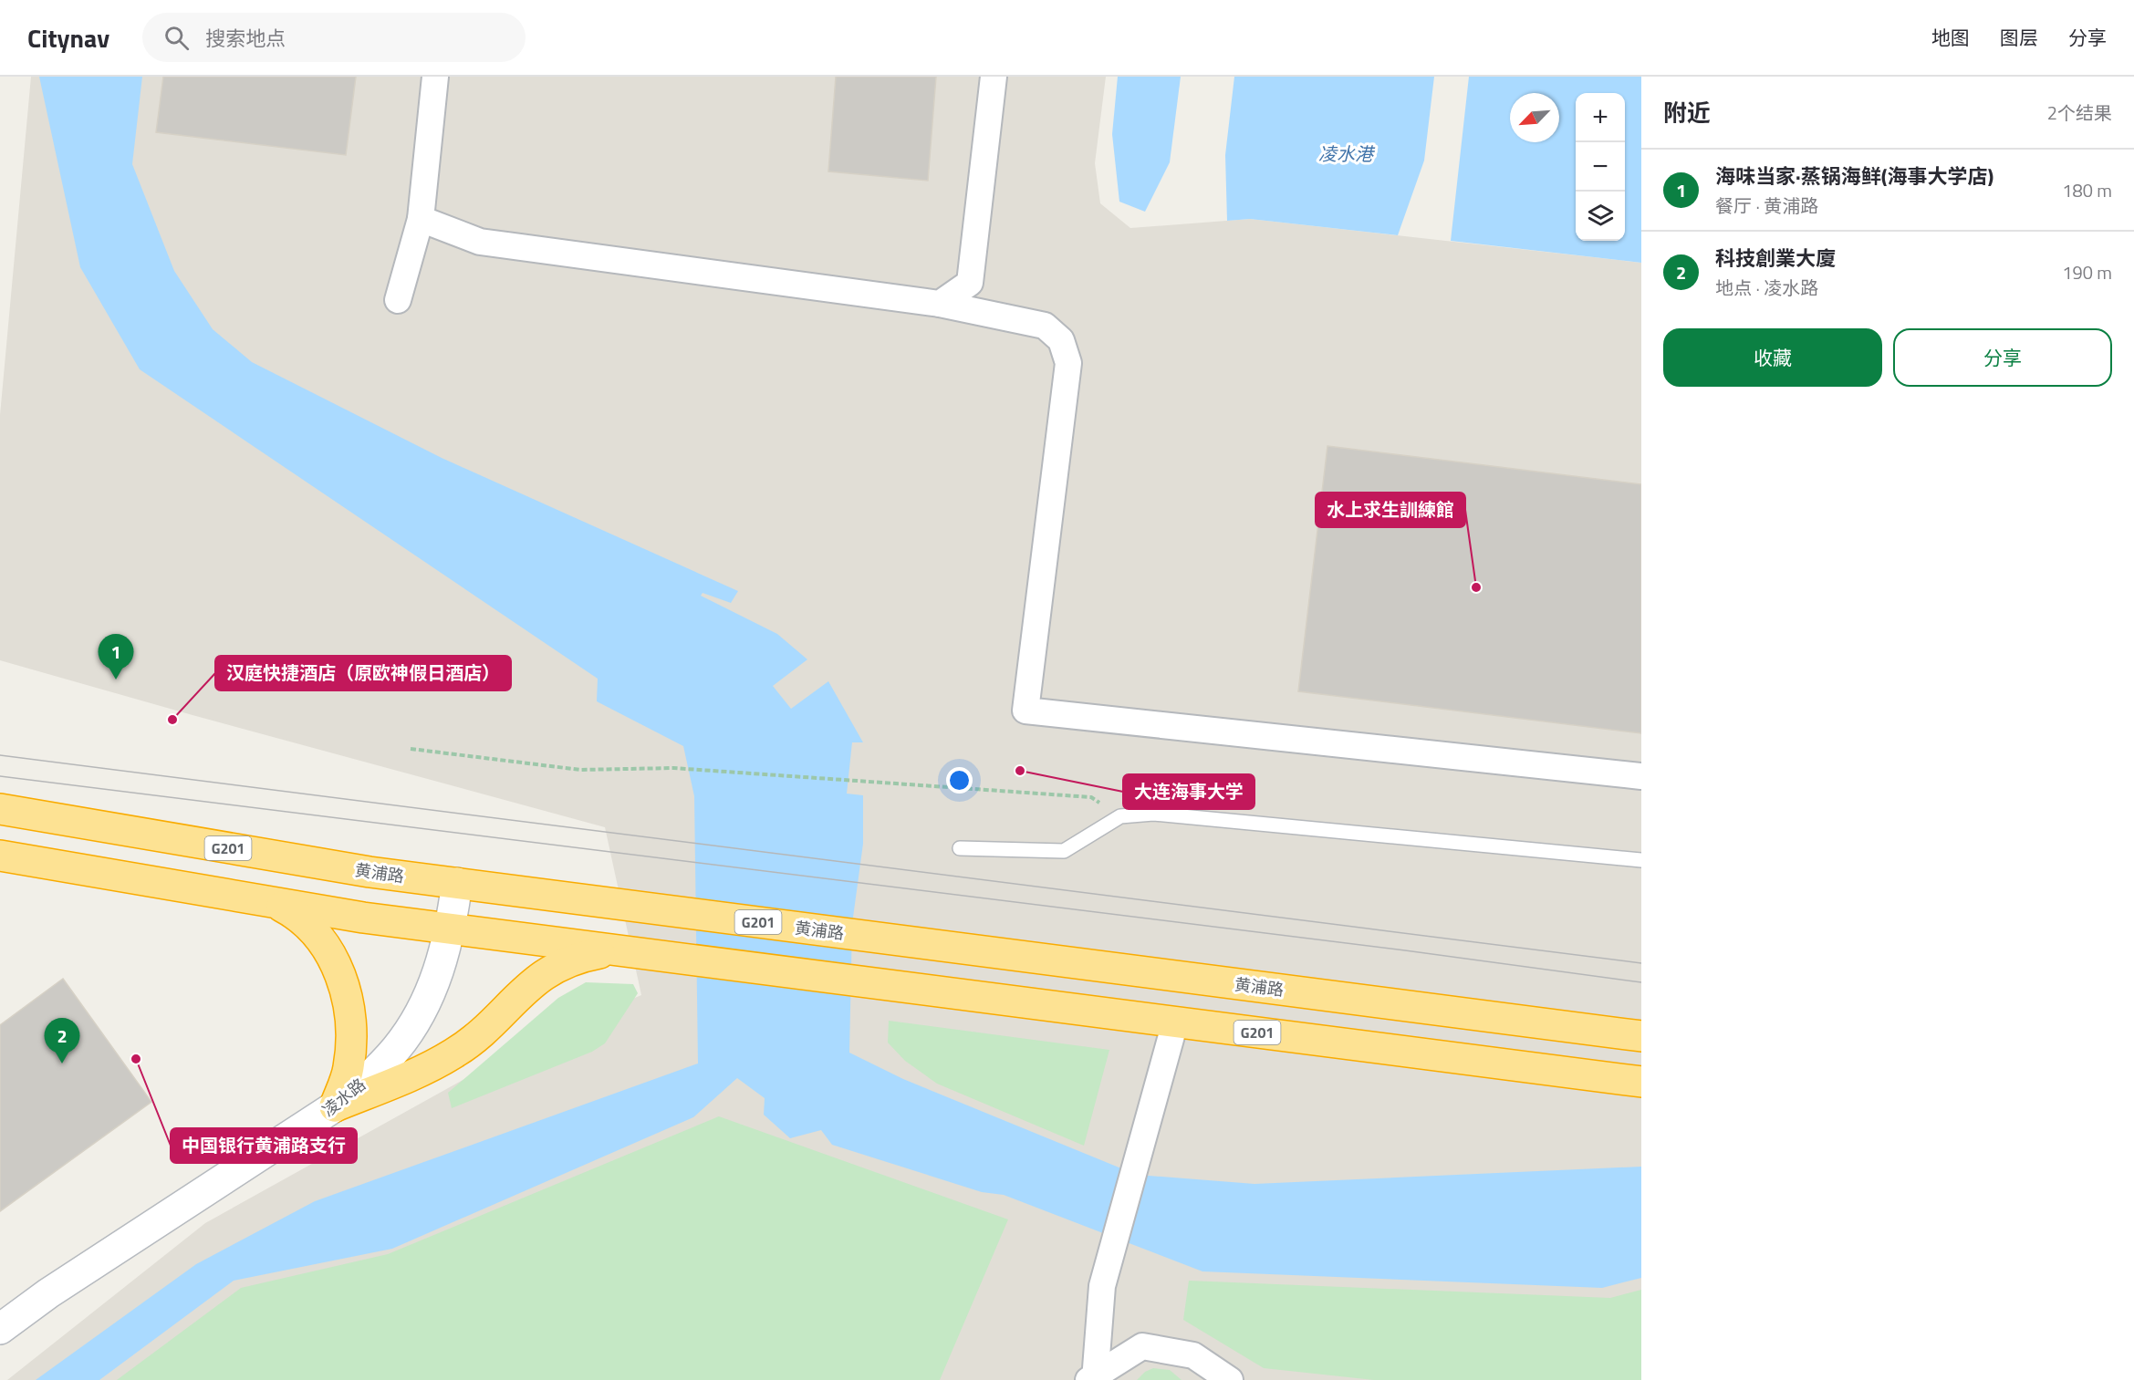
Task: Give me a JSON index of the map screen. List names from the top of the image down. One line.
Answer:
{"streets":{"highway":["G201","黄浦路"],"main road":["凌水路"]},"crossings":[["G201","凌水路"],["黄浦路","凌水路"]],"water":["凌水港"],"places":["水上求生訓練館","汉庭快捷酒店（原欧神假日酒店）","大连海事大学","中国银行黄浦路支行"],"north":"bottom left","page":{"header":"Citynav","search":"搜索地点","nav":["地图","图层","分享"],"heading":["附近","2个结果"],"map_buttons":["+","−"],"list":[{"mark":"1","name":"海味当家·蒸锅海鲜(海事大学店)","note":"餐厅 · 黄浦路","value":"180 m"},{"mark":"2","name":"科技創業大廈","note":"地点 · 凌水路","value":"190 m"}],"buttons":["收藏","分享"],"pins":["1","2"]}}
